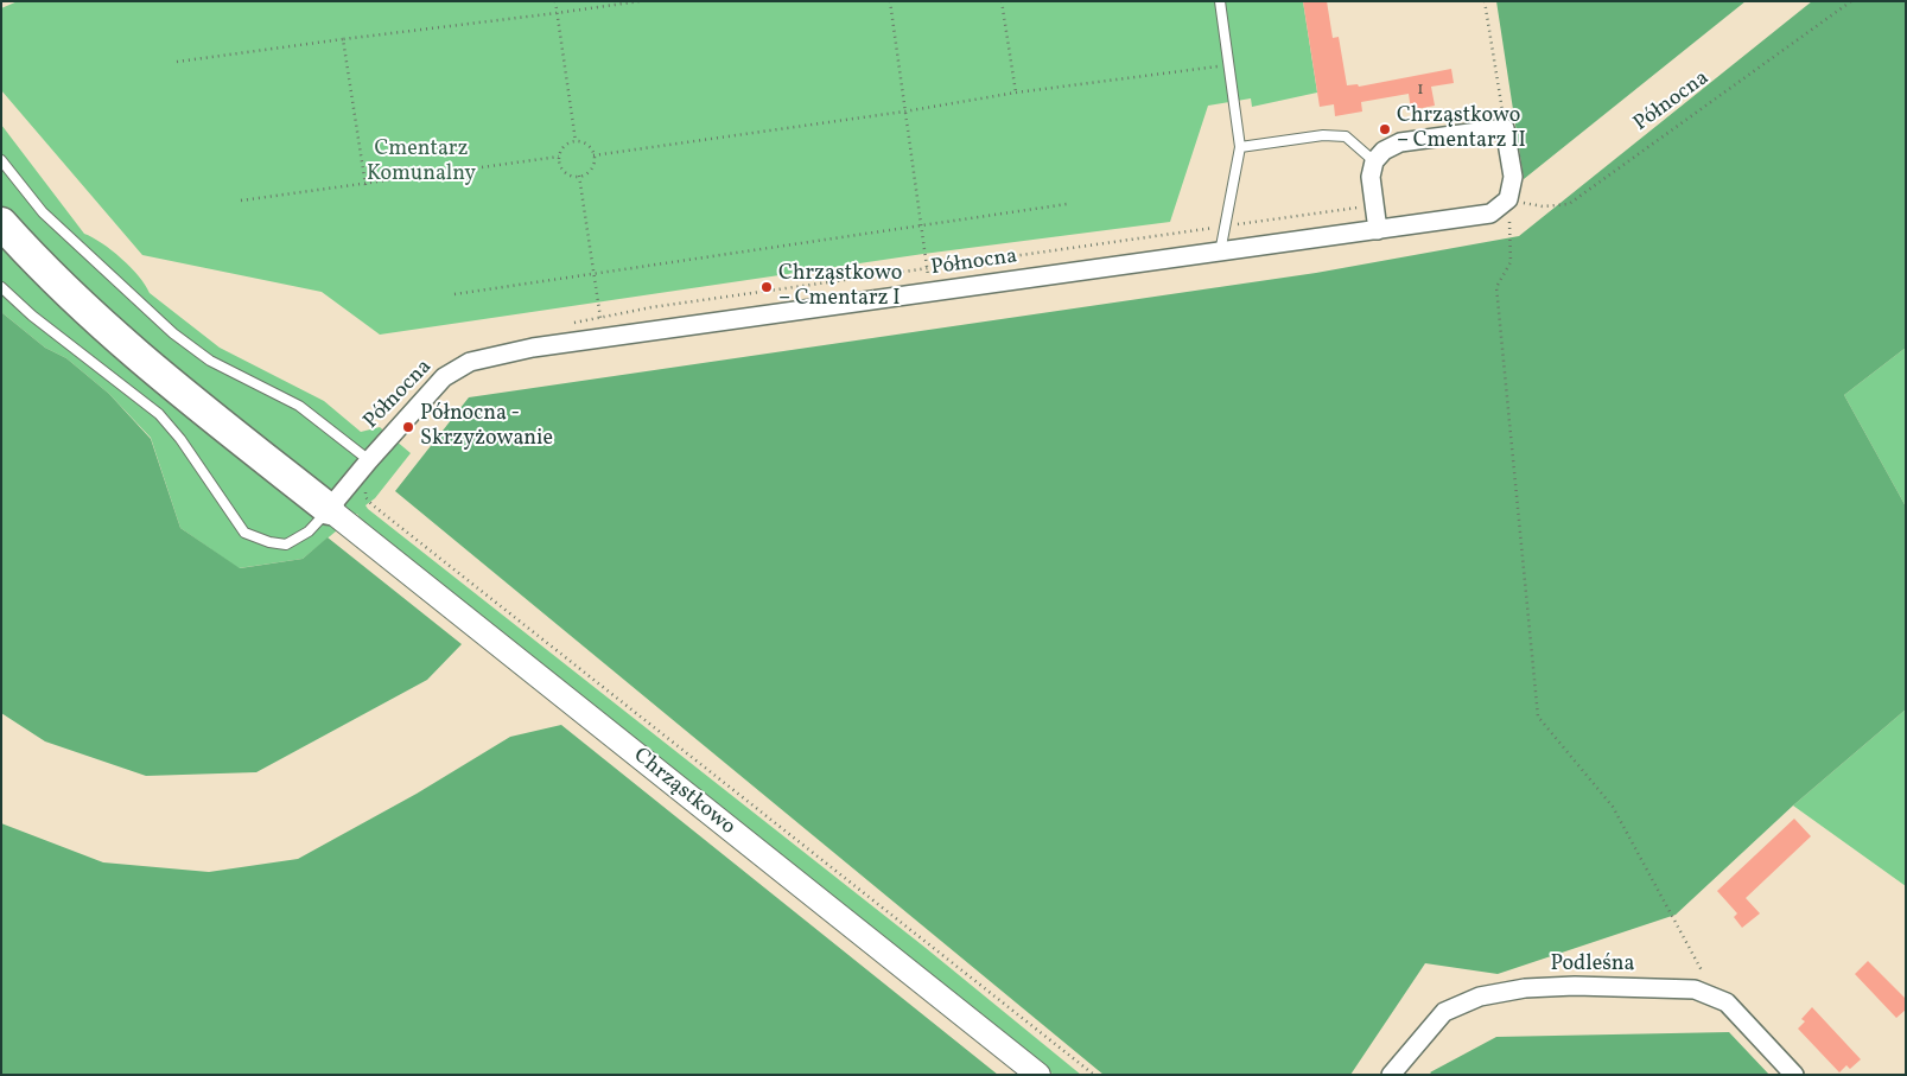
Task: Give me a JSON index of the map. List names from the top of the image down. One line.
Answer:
{"streets":{"street":["Północna","Chrząstkowo","Podleśna"]},"crossings":[["Północna","Chrząstkowo"]],"parks":["Cmentarz Komunalny"],"places":["Chrząstkowo – Cmentarz II","Chrząstkowo – Cmentarz I","Północna - Skrzyżowanie"],"house_numbers":["1"]}
